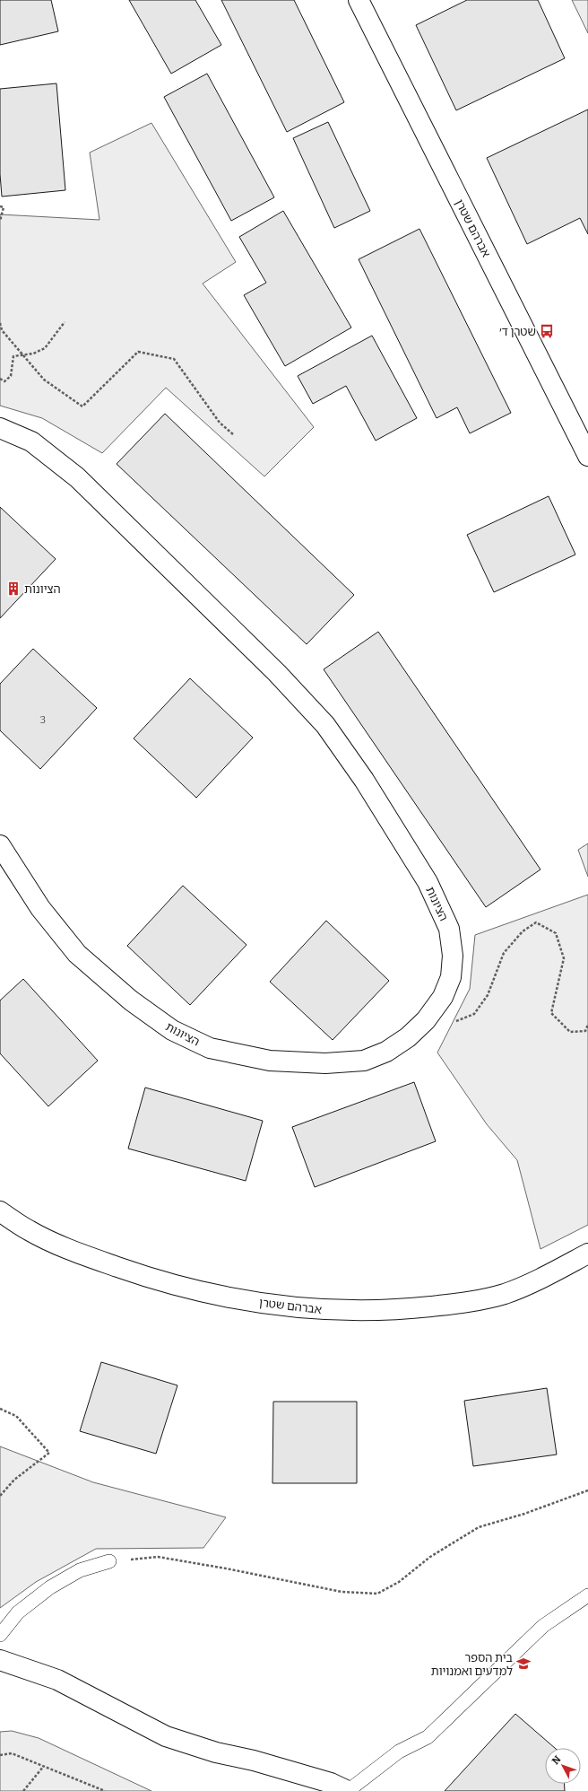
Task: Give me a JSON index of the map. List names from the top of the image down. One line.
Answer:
{"streets":{"street":["אברהם שטרן","הציונות"]},"places":{"bus stop":["שטרן ד׳"],"building":["הציונות"],"school or university":["בית הספר למדעים ואמנויות"]},"house_numbers":["3"],"north":"top left"}
